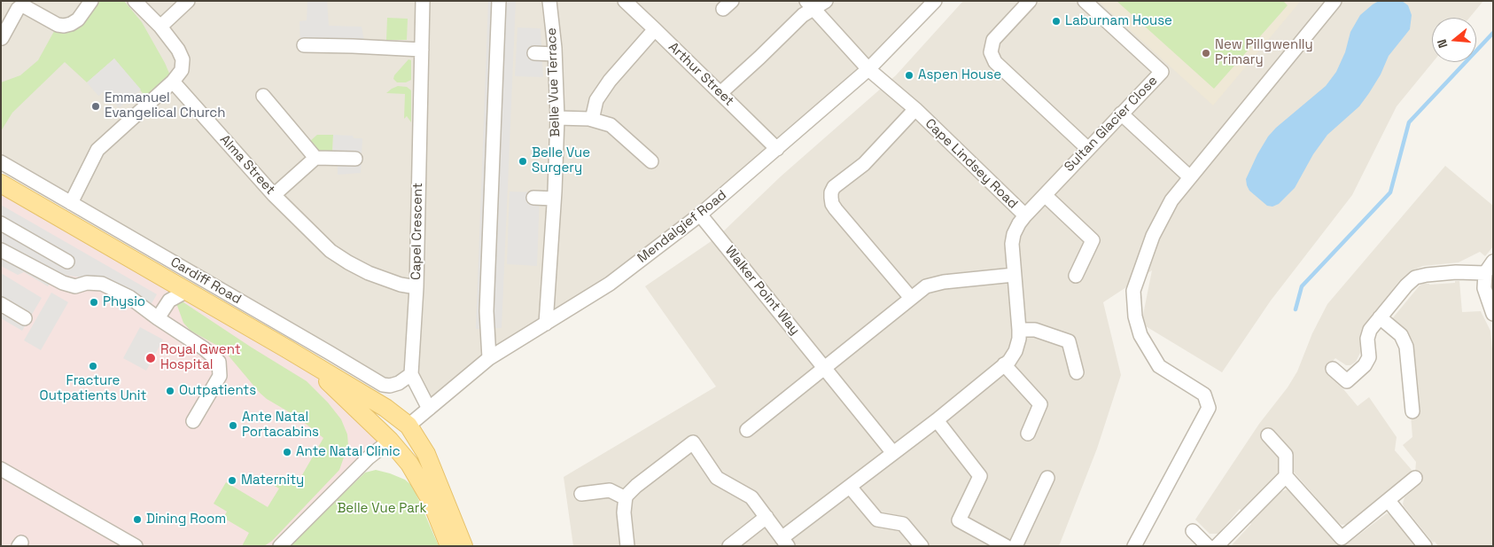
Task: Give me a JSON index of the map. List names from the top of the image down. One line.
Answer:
{"streets":{"main road":["Cardiff Road"],"street":["Arthur Street","Belle Vue Terrace","Sultan Glacier Close","Cape Lindsey Road","Alma Street","Mendalgief Road","Capel Crescent","Walker Point Way"]},"crossings":[["Arthur Street","Mendalgief Road"],["Belle Vue Terrace","Mendalgief Road"],["Sultan Glacier Close","Cape Lindsey Road"],["Cape Lindsey Road","Mendalgief Road"],["Cape Lindsey Road","Walker Point Way"],["Alma Street","Capel Crescent"],["Mendalgief Road","Cardiff Road"],["Mendalgief Road","Walker Point Way"],["Capel Crescent","Cardiff Road"]],"parks":["Belle Vue Park"],"places":["Laburnam House","New Pillgwenlly Primary","Aspen House","Emmanuel Evangelical Church","Belle Vue Surgery","Physio","Royal Gwent Hospital","Fracture Outpatients Unit","Outpatients","Ante Natal Portacabins","Ante Natal Clinic","Maternity","Dining Room"],"north":"left"}
